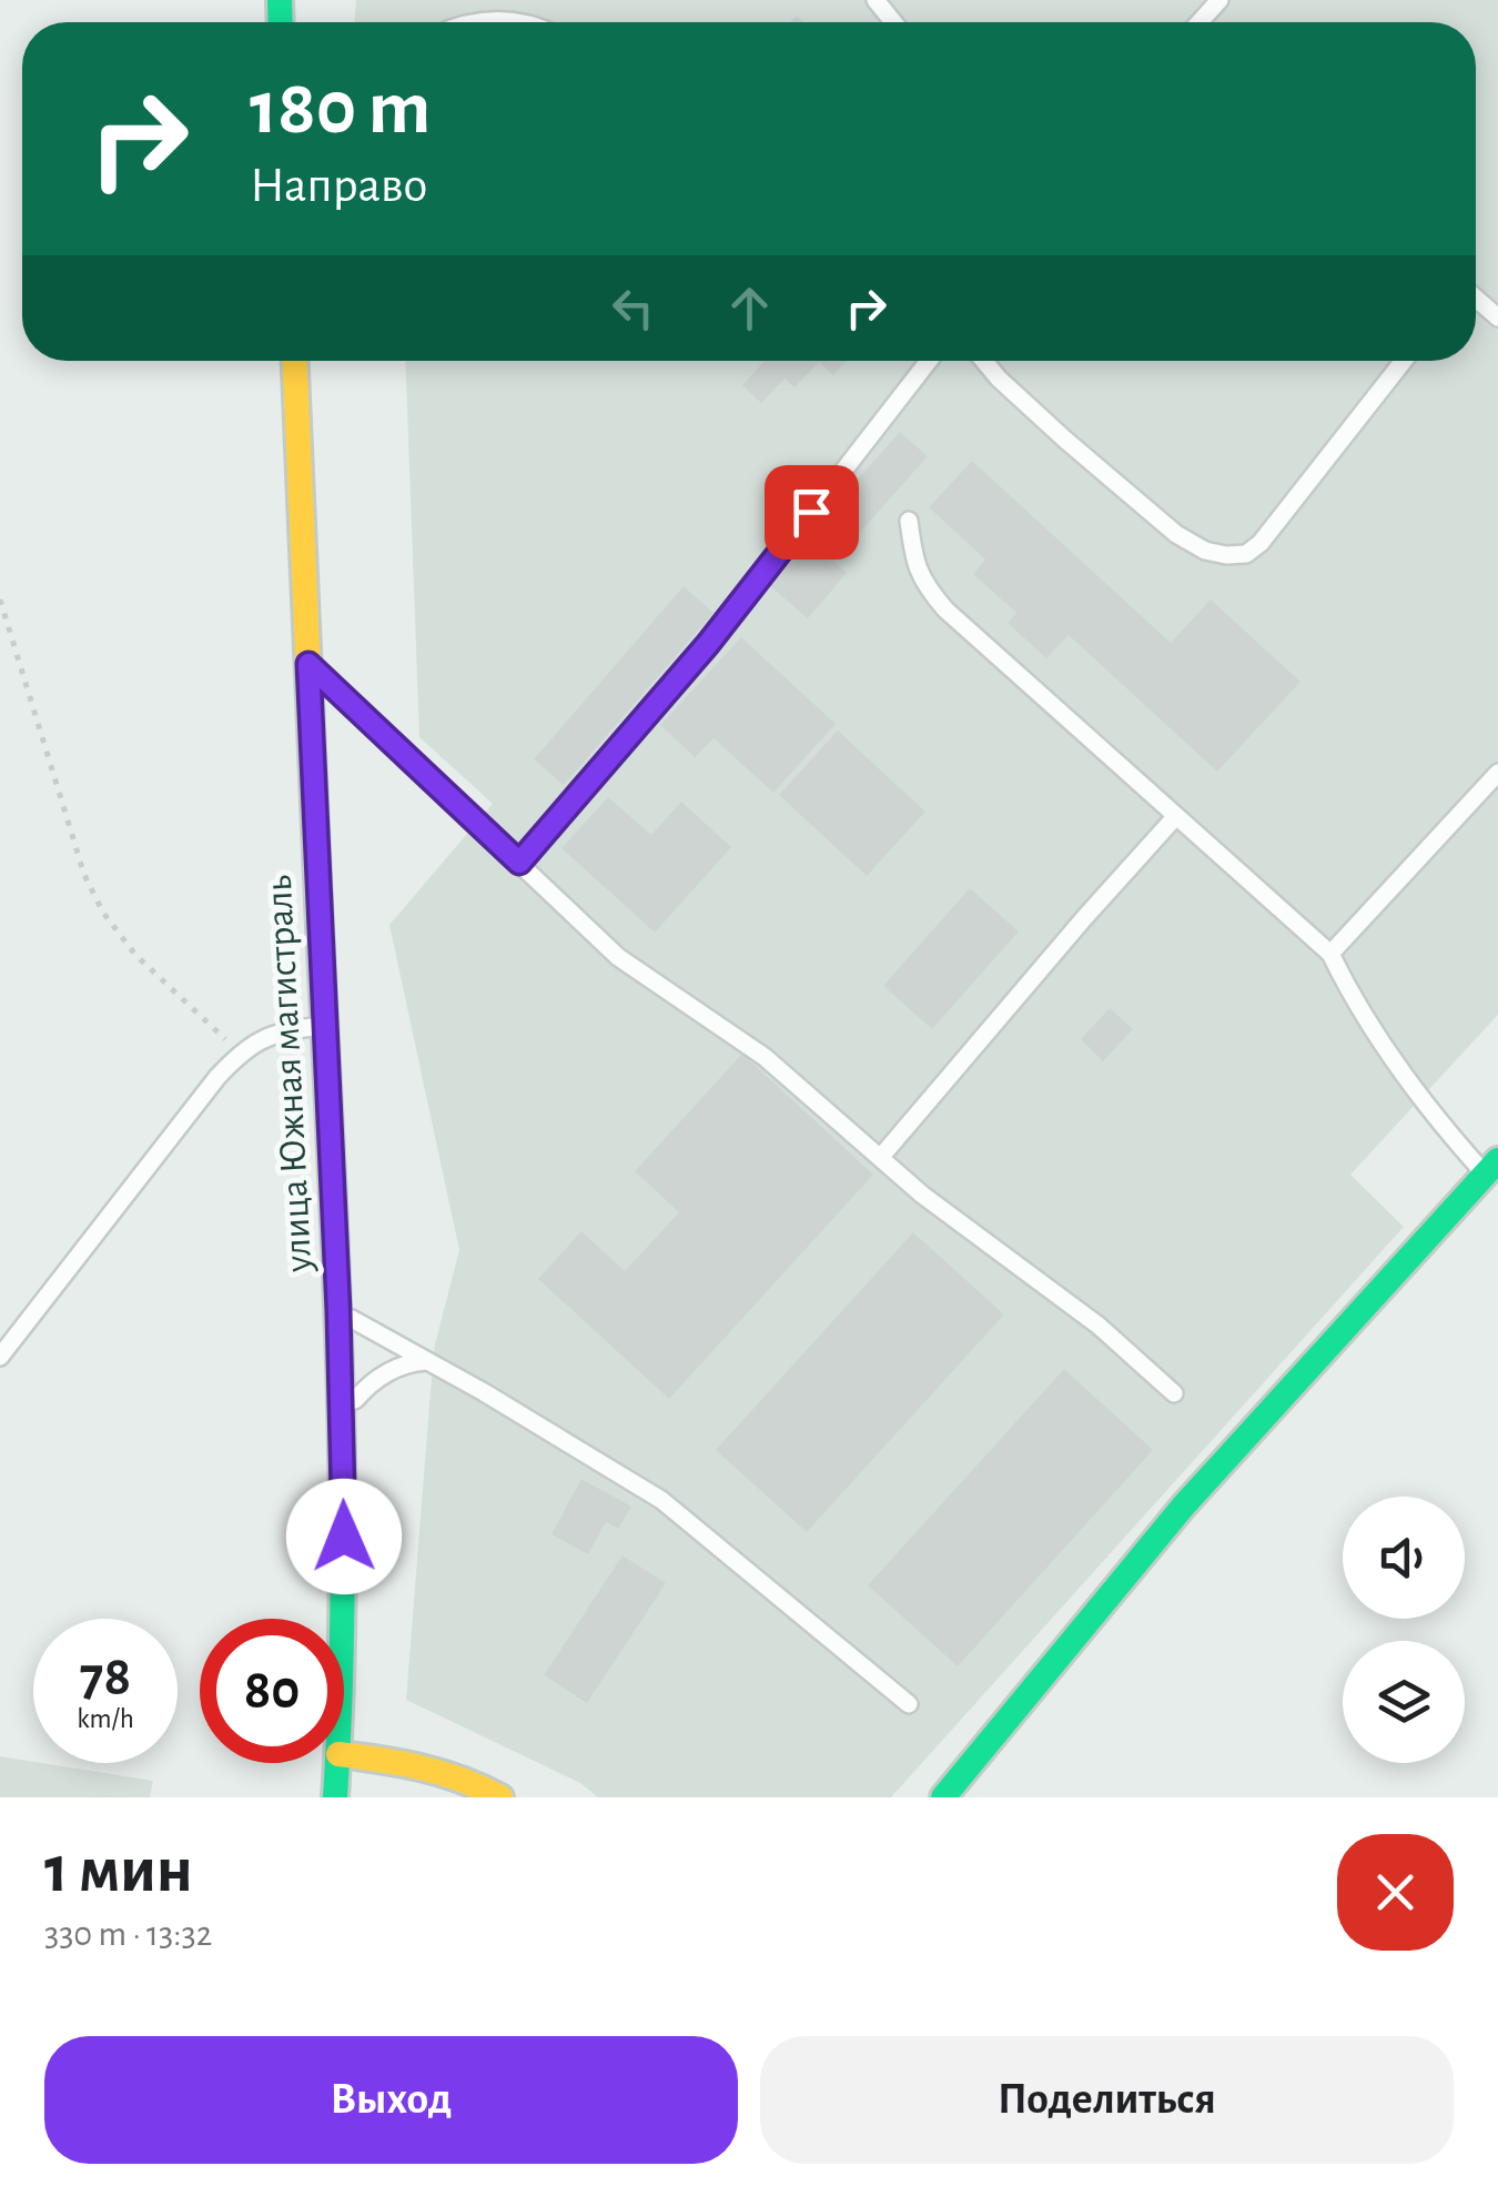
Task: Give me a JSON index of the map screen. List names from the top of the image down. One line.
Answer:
{"streets":{"main road":["улица Южная магистраль"]},"page":{"turn":["180 m","Направо"],"speed":"78 km/h","limit":"80","heading":["1 мин","330 m · 13:32"],"buttons":["Выход","Поделиться"]}}
